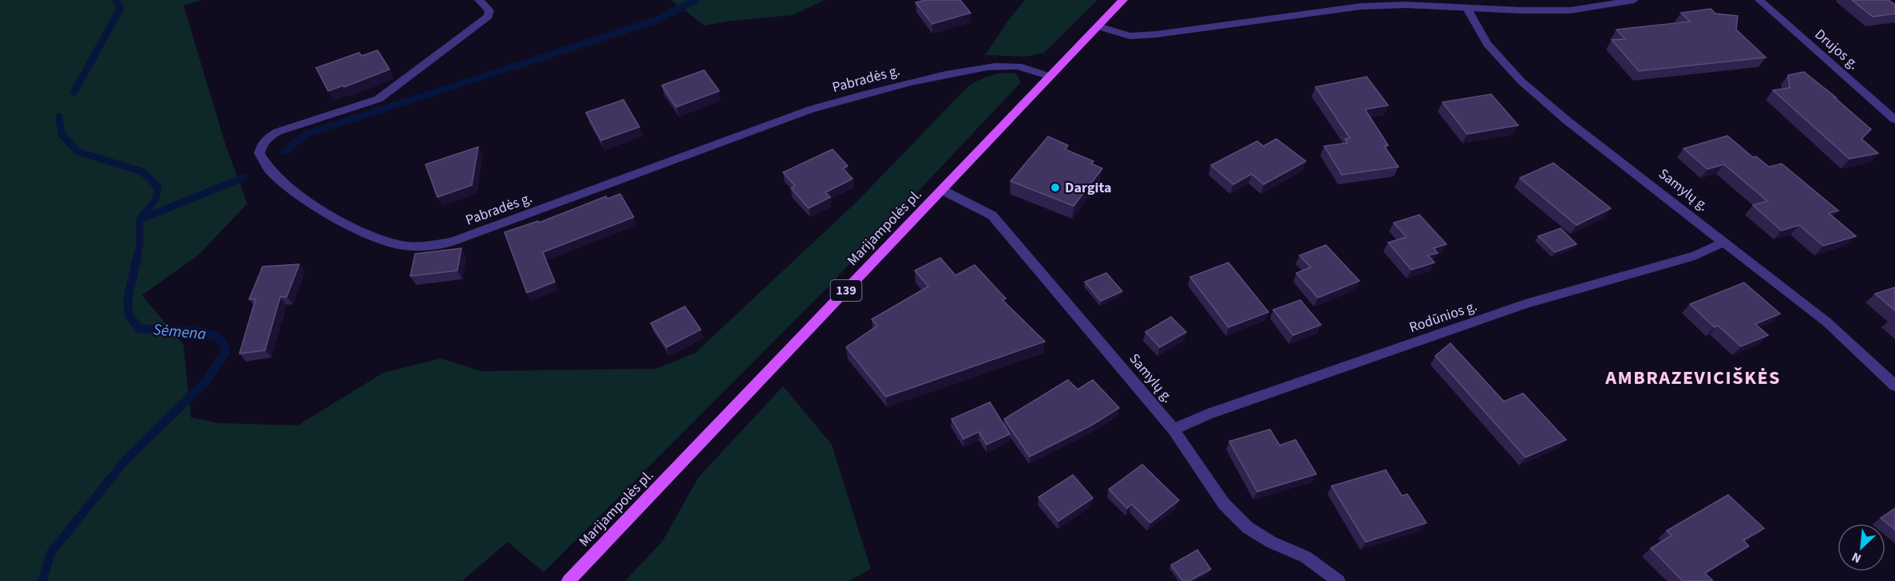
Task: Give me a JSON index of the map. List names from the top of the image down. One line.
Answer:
{"streets":{"main road":["Marijampolės pl.","139"],"street":["Drujos g.","Pabradės g.","Samylų g.","Rodūnios g."]},"crossings":[["Pabradės g.","Marijampolės pl."],["Samylų g.","Marijampolės pl."],["Samylų g.","Rodūnios g."]],"districts":["AMBRAZEVICIŠKĖS"],"water":["Sėmena"],"places":["Dargita"],"north":"bottom left"}
